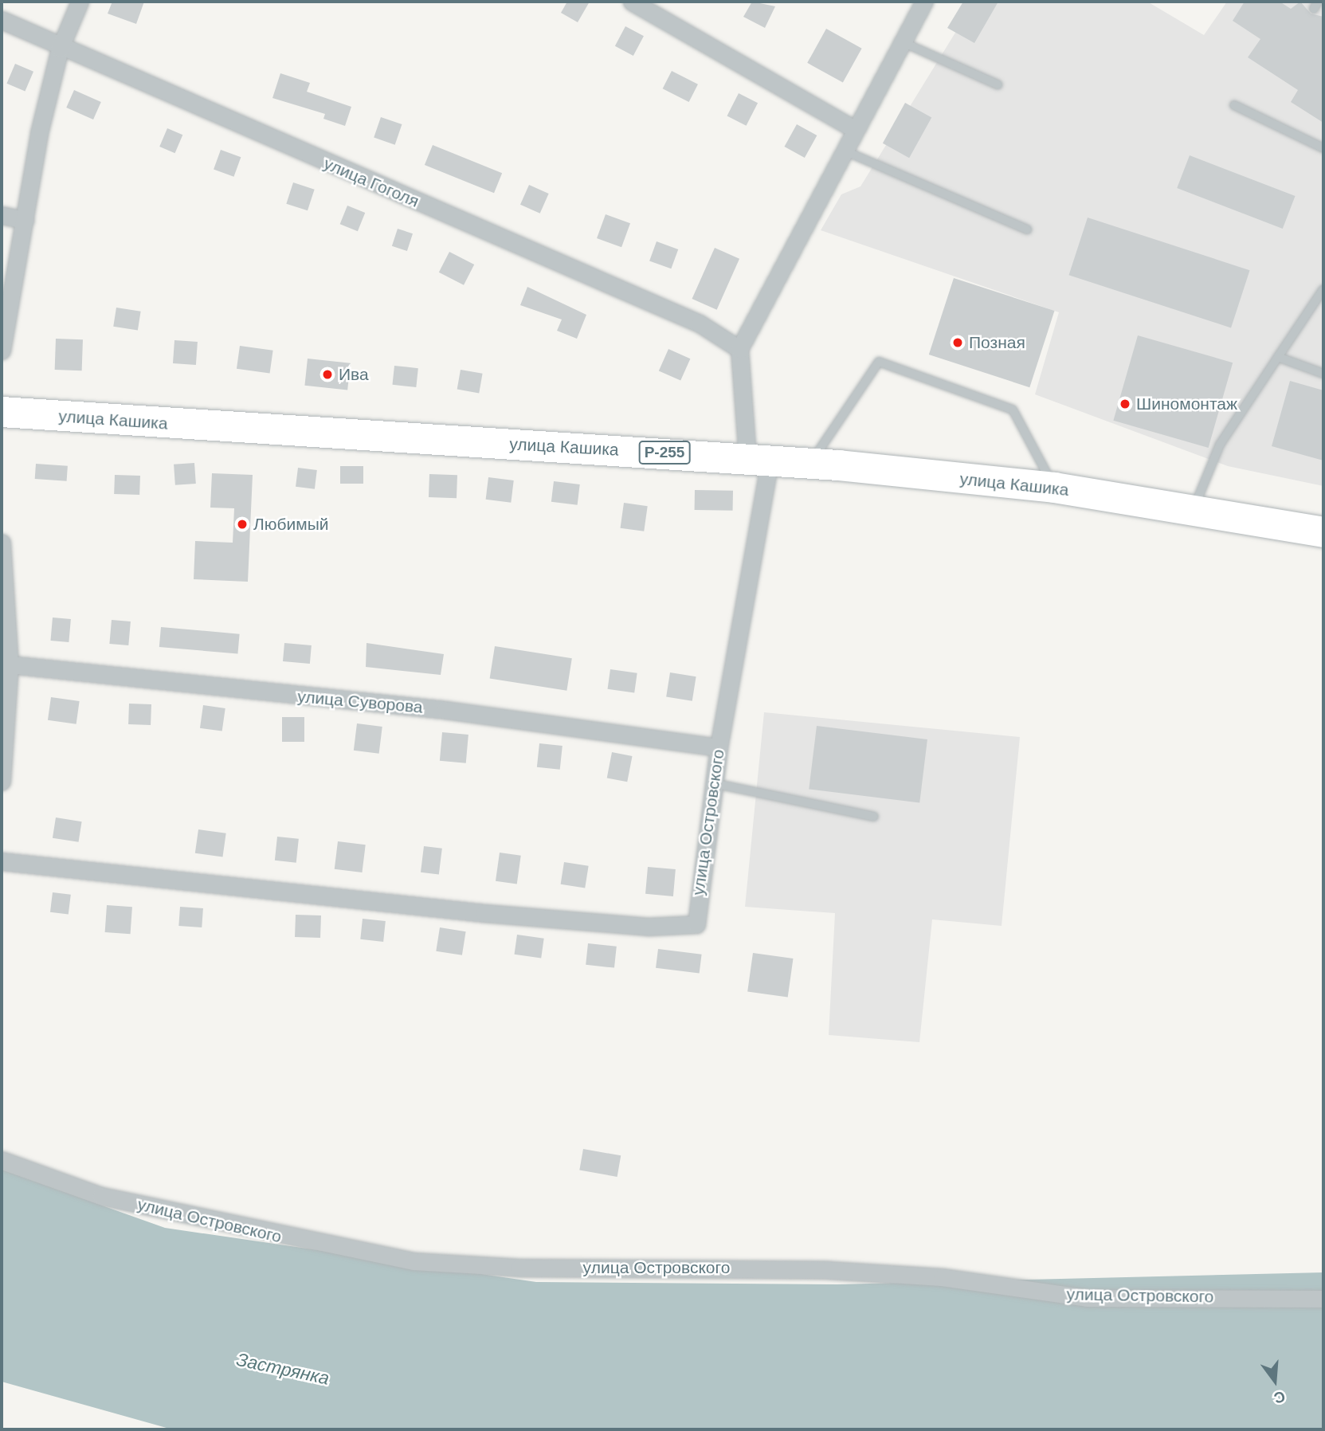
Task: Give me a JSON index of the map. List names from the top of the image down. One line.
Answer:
{"streets":{"highway":["улица Кашика","Р-255"],"street":["улица Гоголя","улица Суворова","улица Островского"]},"crossings":[["улица Гоголя","улица Островского"],["улица Кашика","улица Островского"],["улица Суворова","улица Островского"]],"water":["Застрянка"],"places":["Позная","Ива","Шиномонтаж","Любимый"],"north":"bottom"}
